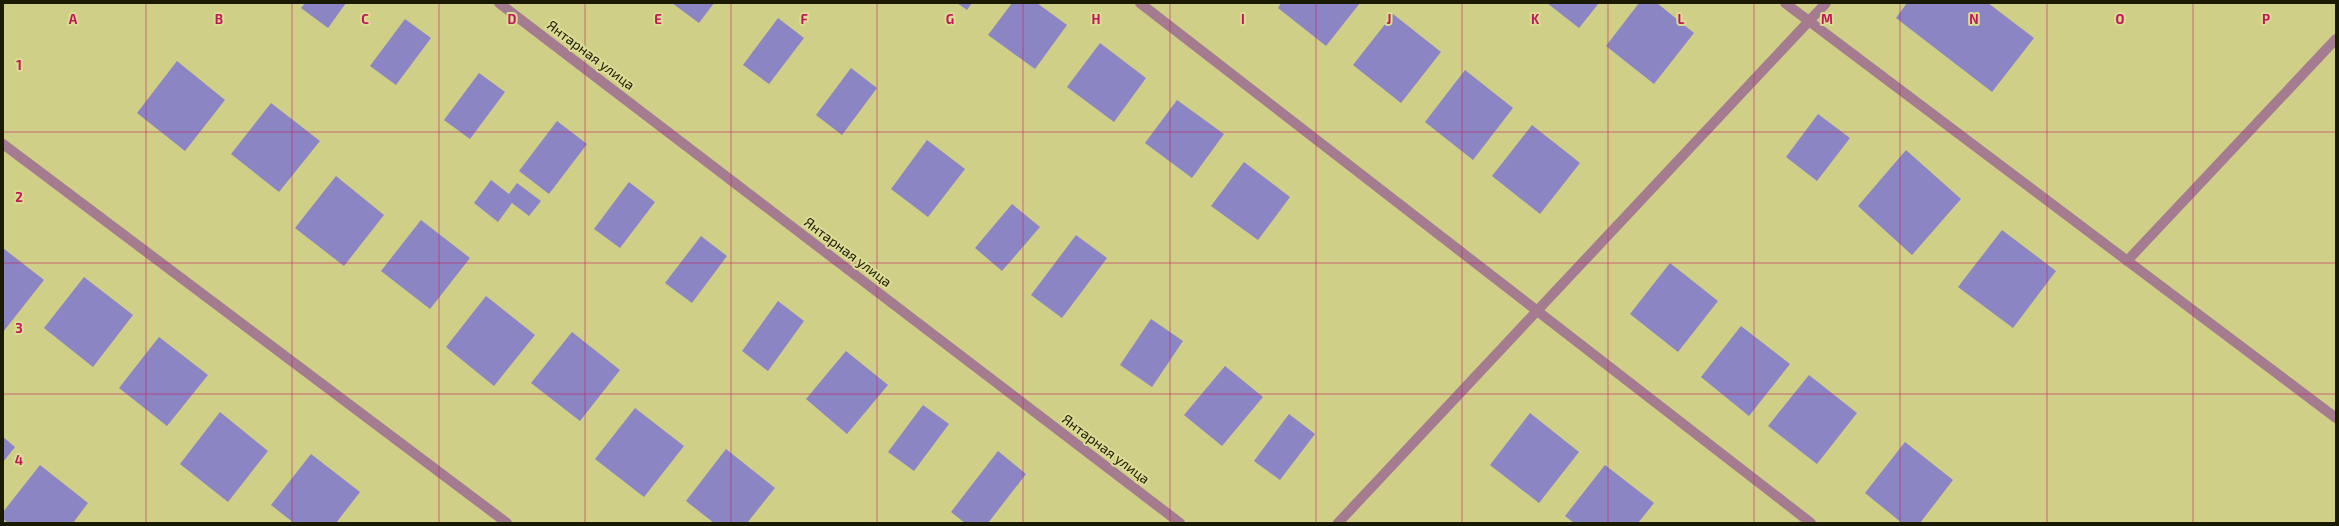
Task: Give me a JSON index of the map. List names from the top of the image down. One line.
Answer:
{"streets":{"street":["Янтарная улица"]},"grid":{"columns":["A","B","C","D","E","F","G","H","I","J","K","L","M","N","O","P"],"rows":["1","2","3","4"]}}
